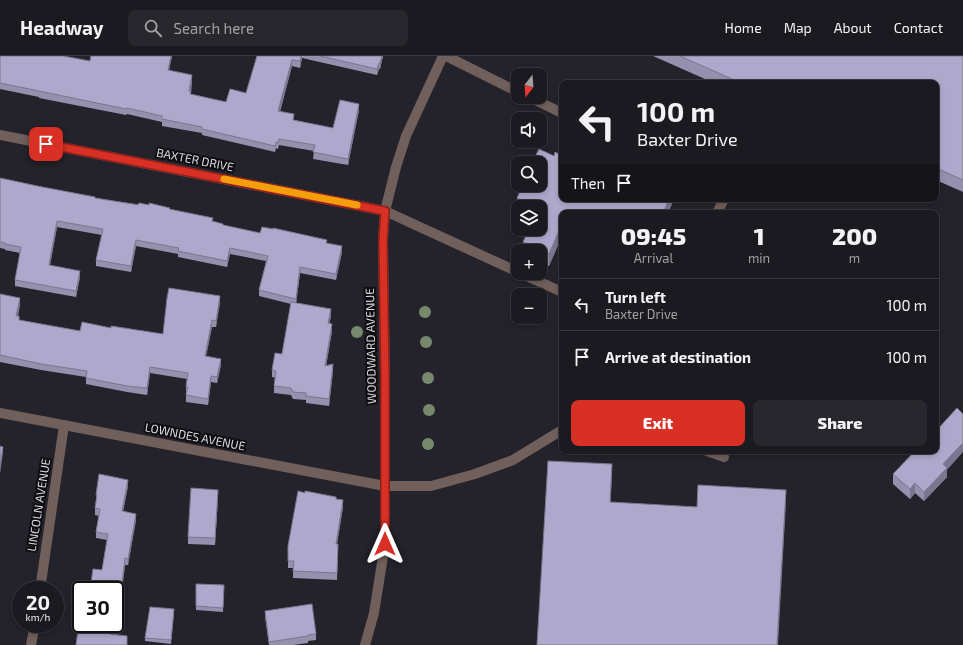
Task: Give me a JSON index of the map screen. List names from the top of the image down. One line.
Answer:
{"streets":{"street":["BAXTER DRIVE","WOODWARD AVENUE","LOWNDES AVENUE","LINCOLN AVENUE"]},"crossings":[["BAXTER DRIVE","WOODWARD AVENUE"],["WOODWARD AVENUE","LOWNDES AVENUE"],["LOWNDES AVENUE","LINCOLN AVENUE"]],"north":"bottom","page":{"header":"Headway","search":"Search here","nav":["Home","Map","About","Contact"],"map_buttons":["+","−"],"turn":["100 m","Baxter Drive"],"then":"Then","eta":["09:45","Arrival","1","min","200","m"],"list":[{"name":"Turn left","note":"Baxter Drive","value":"100 m"},{"name":"Arrive at destination","value":"100 m"}],"buttons":["Exit","Share"],"speed":"20 km/h","limit":"30"}}
